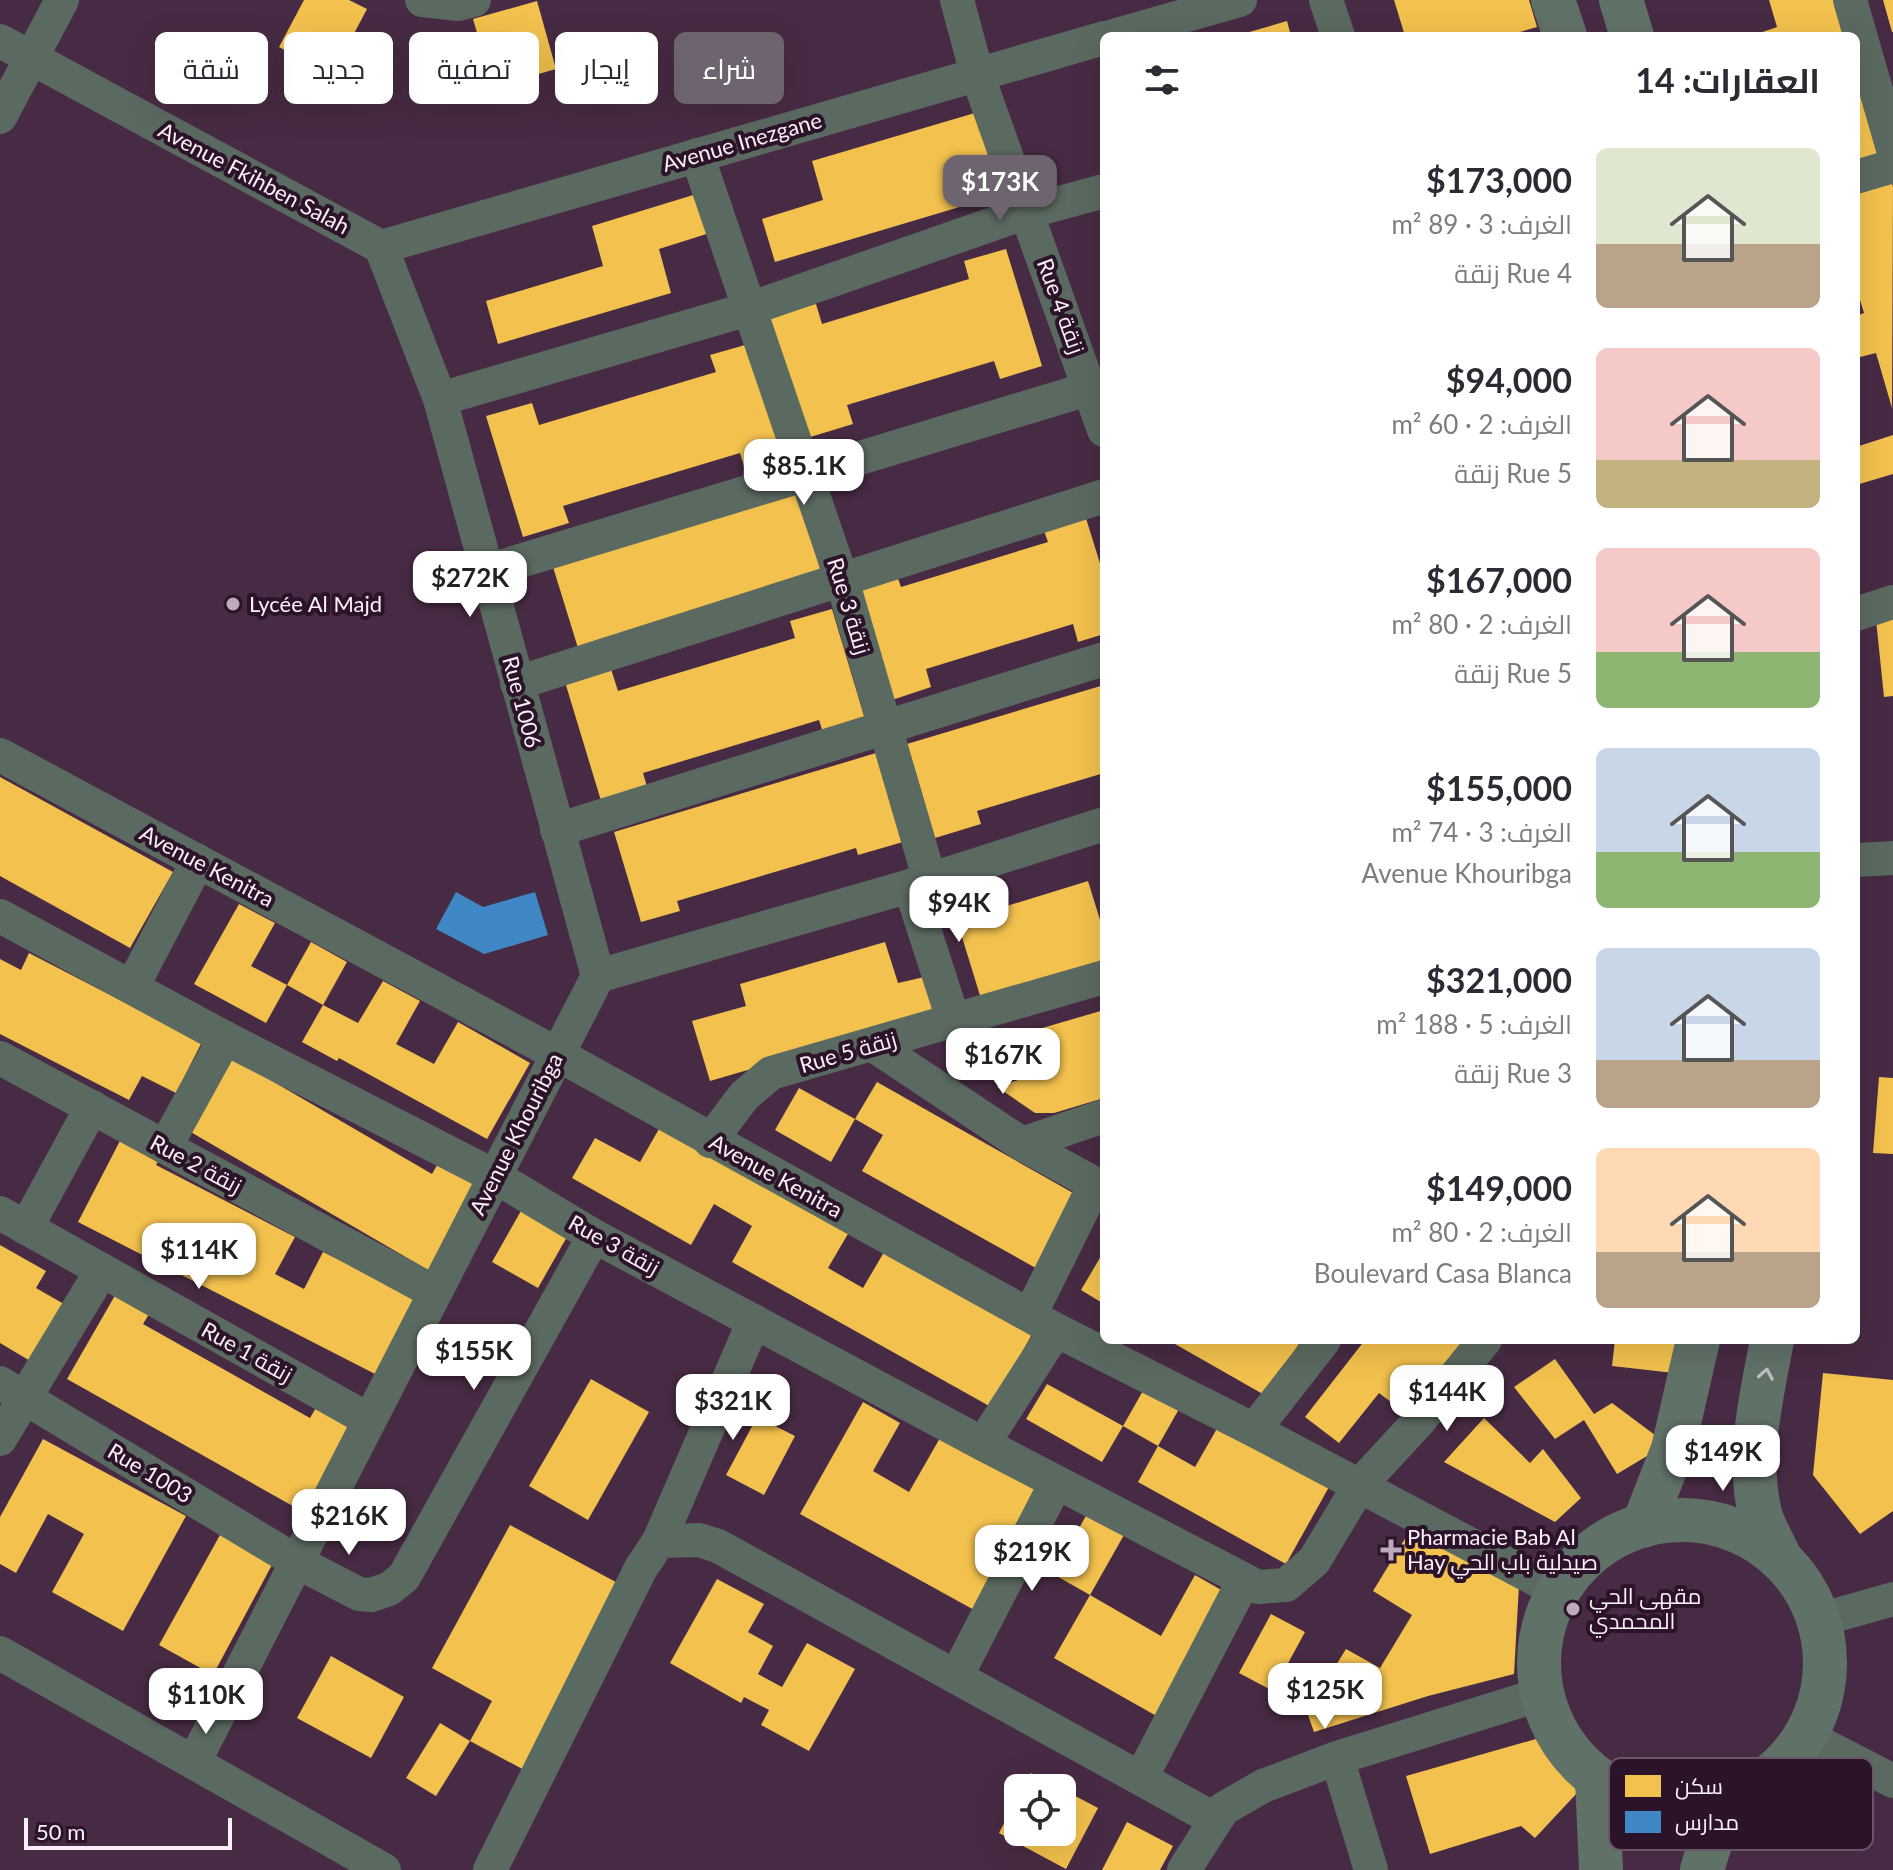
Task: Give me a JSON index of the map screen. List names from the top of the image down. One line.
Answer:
{"streets":{"street":["Avenue Inezgane","Avenue Fkihben Salah","Rue 4 زنقة","Rue 3 زنقة","Rue 1006","Avenue Kenitra","Rue 5 زنقة","Avenue Khouribga","Rue 2 زنقة","Rue 1 زنقة","Rue 1003"]},"crossings":[["Avenue Inezgane","Avenue Fkihben Salah"],["Avenue Inezgane","Rue 4 زنقة"],["Avenue Inezgane","Rue 3 زنقة"],["Avenue Inezgane","Rue 1006"],["Avenue Fkihben Salah","Rue 1006"],["Rue 3 زنقة","Rue 5 زنقة"],["Rue 3 زنقة","Avenue Khouribga"],["Rue 3 زنقة","Rue 1003"],["Rue 1006","Avenue Khouribga"],["Avenue Kenitra","Rue 5 زنقة"],["Avenue Kenitra","Avenue Khouribga"],["Avenue Khouribga","Rue 2 زنقة"],["Avenue Khouribga","Rue 1 زنقة"],["Avenue Khouribga","Rue 1003"]],"places":{"other":["Lycée Al Majd","مقهى الحي المحمدي"],"health":["Pharmacie Bab Al Hay صيدلية باب الحي"]},"legend":["سكن","مدارس"],"scale_bar":"50 m","page":{"chip":["شراء","إيجار","تصفية","جديد","شقة"],"heading":"العقارات: 14","list":[{"name":"$173,000","note":"الغرف: 3 · 89 m² · Rue 4 زنقة"},{"name":"$94,000","note":"الغرف: 2 · 60 m² · Rue 5 زنقة"},{"name":"$167,000","note":"الغرف: 2 · 80 m² · Rue 5 زنقة"},{"name":"$155,000","note":"الغرف: 3 · 74 m² · Avenue Khouribga"},{"name":"$321,000","note":"الغرف: 5 · 188 m² · Rue 3 زنقة"},{"name":"$149,000","note":"الغرف: 2 · 80 m² · Boulevard Casa Blanca"}],"price":["$173K","$85.1K","$272K","$94K","$167K","$114K","$155K","$144K","$321K","$149K","$216K","$219K","$125K","$110K"],"scale":"50 m"}}
